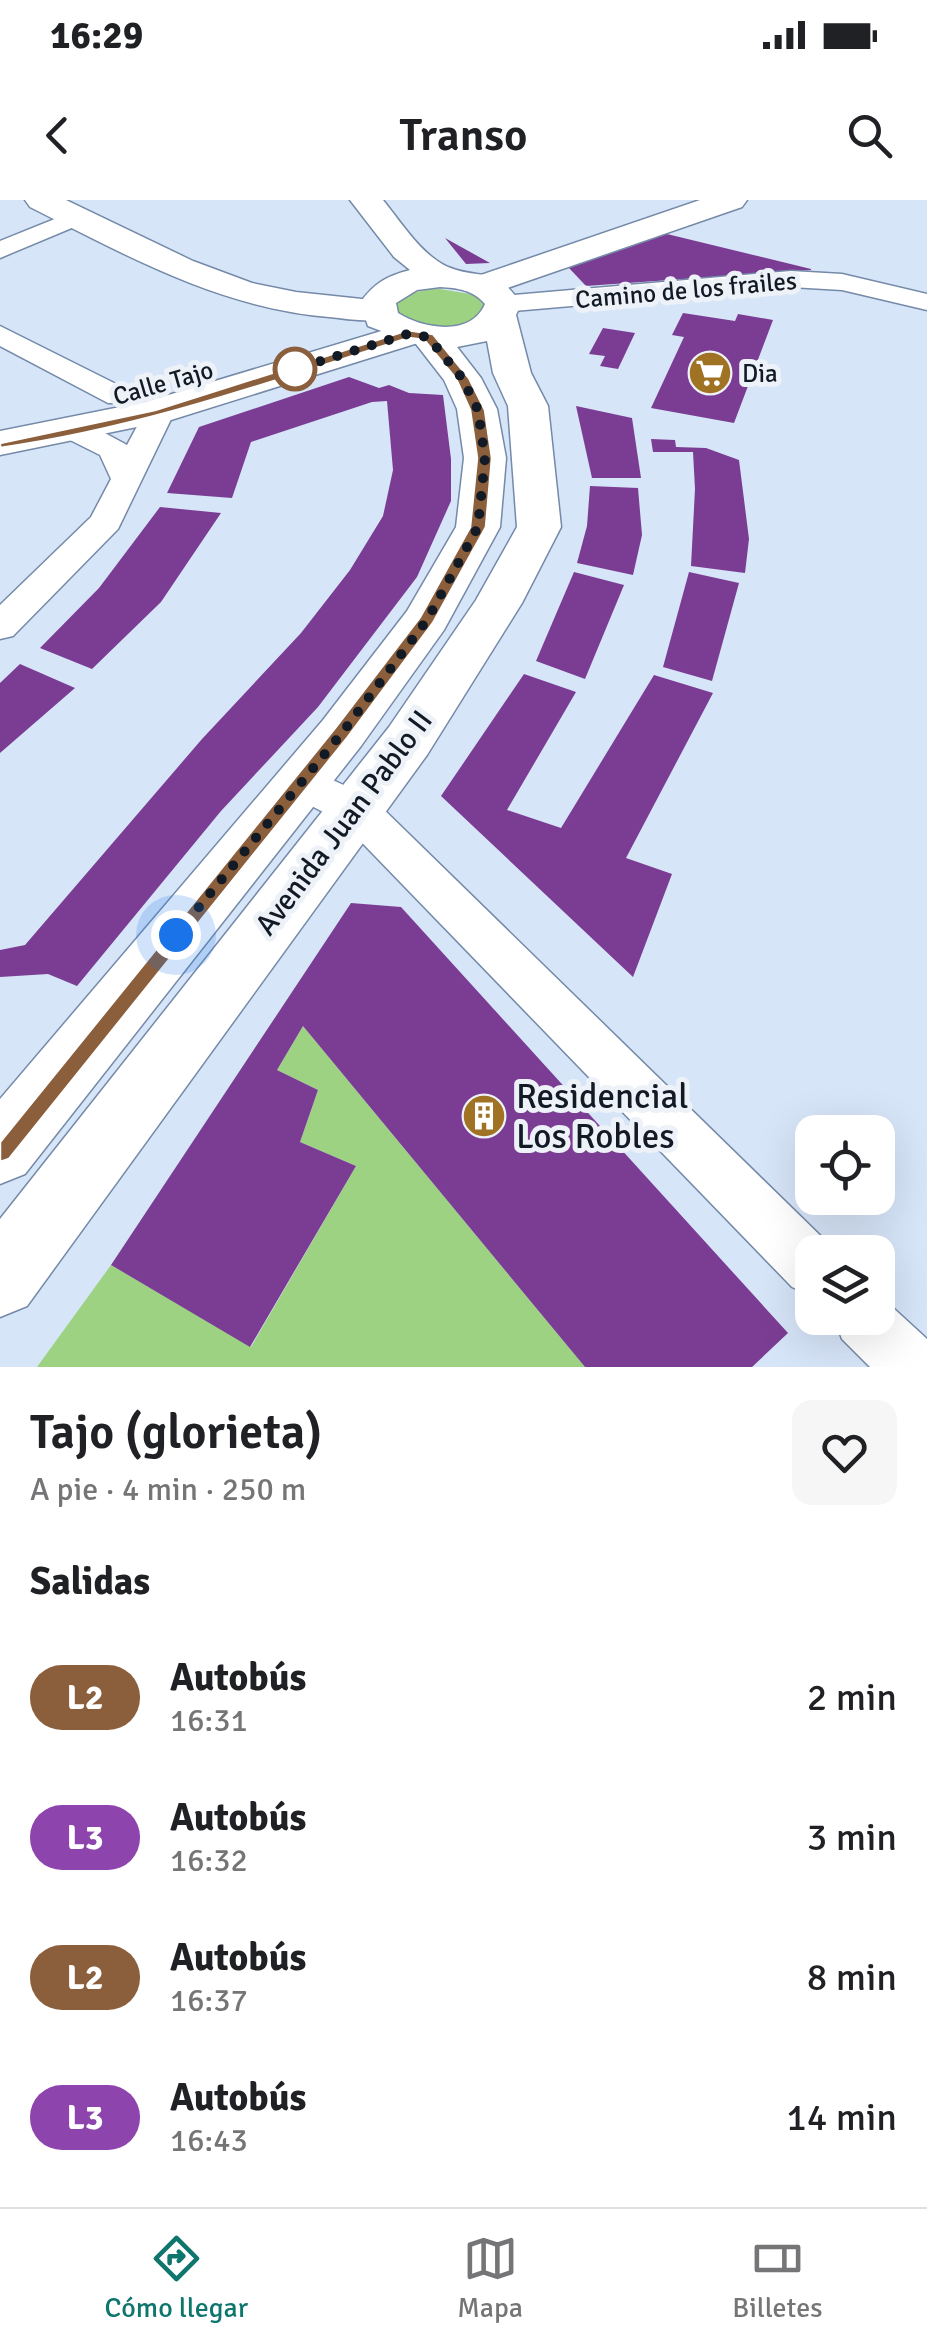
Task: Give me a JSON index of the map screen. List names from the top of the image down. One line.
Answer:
{"streets":{"main road":["Calle Tajo","Avenida Juan Pablo II"],"street":["Camino de los frailes"]},"crossings":[["Camino de los frailes","Avenida Juan Pablo II"],["Calle Tajo","Avenida Juan Pablo II"]],"places":{"supermarket":["Dia"],"building":["Residencial Los Robles"]},"lines":["bus line L2"],"page":{"status":"16:29","header":"Transo","heading":[["Tajo (glorieta)","A pie · 4 min · 250 m"],"Salidas"],"list":[{"mark":"L2","name":"Autobús","note":"16:31","value":"2 min"},{"mark":"L3","name":"Autobús","note":"16:32","value":"3 min"},{"mark":"L2","name":"Autobús","note":"16:37","value":"8 min"},{"mark":"L3","name":"Autobús","note":"16:43","value":"14 min"}],"tabs":["Cómo llegar","Mapa","Billetes"]}}
